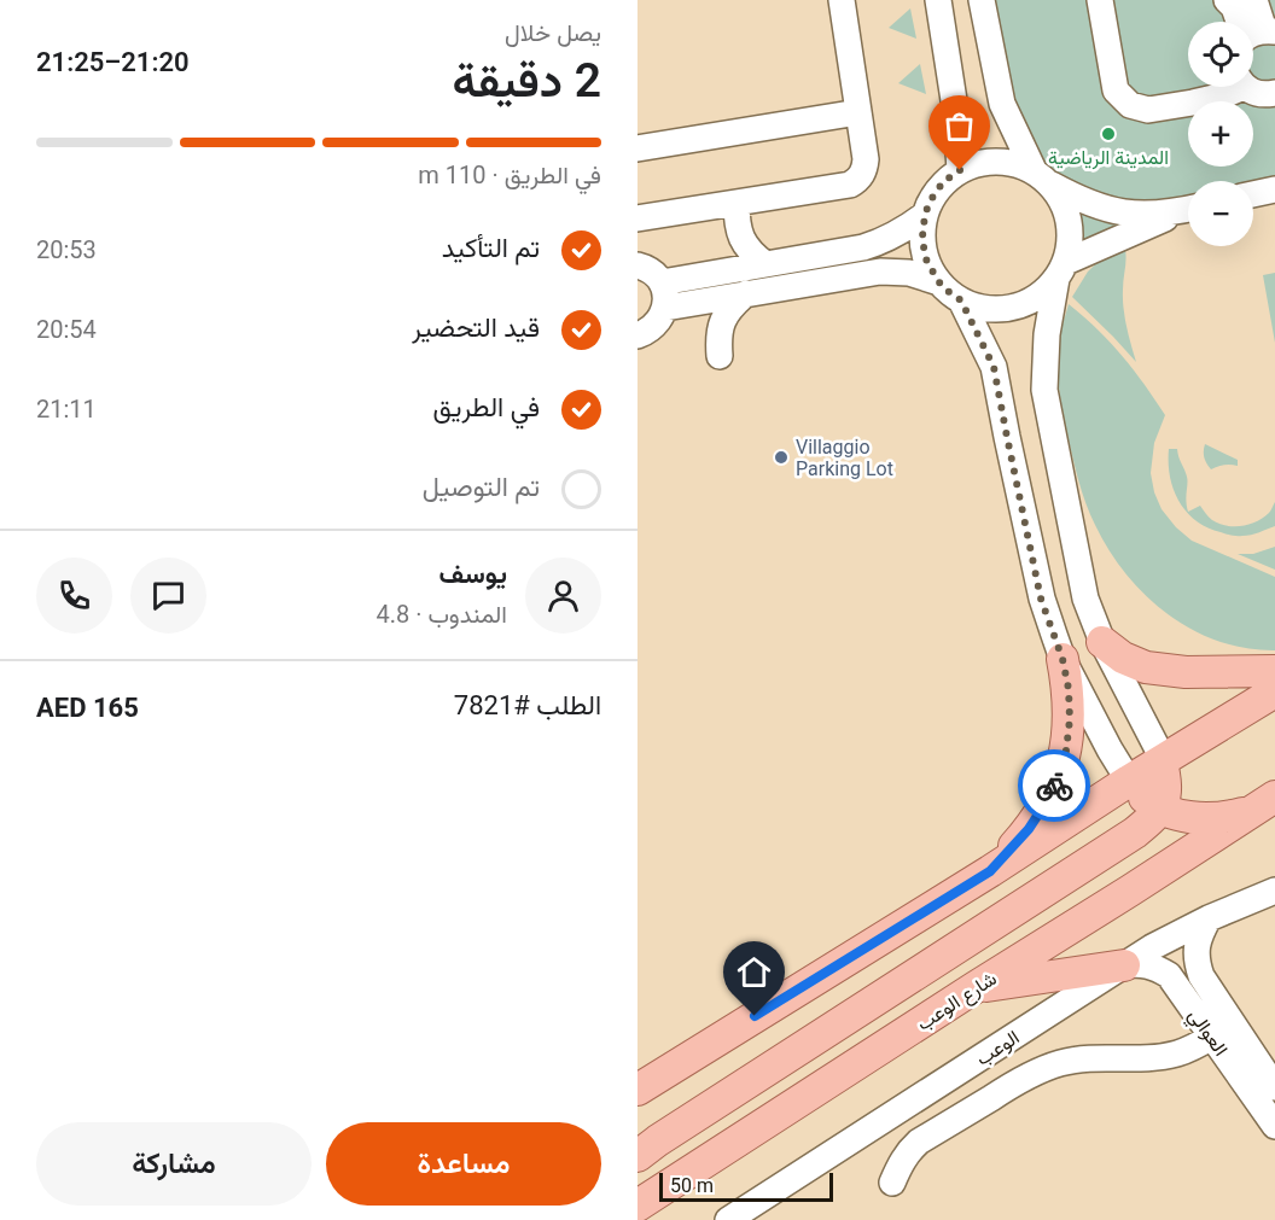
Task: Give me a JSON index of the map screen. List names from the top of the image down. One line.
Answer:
{"streets":{"main road":["شارع الوعب"],"street":["العوالي","الوعب"]},"crossings":[["العوالي","الوعب"]],"places":["المدينة الرياضية","Villaggio Parking Lot"],"scale_bar":"50 m","page":{"heading":["2 دقيقة","يصل خلال","21:20–21:25"],"panel":["يوسف","المندوب · 4.8","الطلب #7821","AED 165"],"map_buttons":["+","−"],"bar":"في الطريق · 110 m","list":[["تم التأكيد","20:53"],["قيد التحضير","20:54"],["في الطريق","21:11"],"تم التوصيل"],"buttons":["مساعدة","مشاركة"],"scale":"50 m"}}
